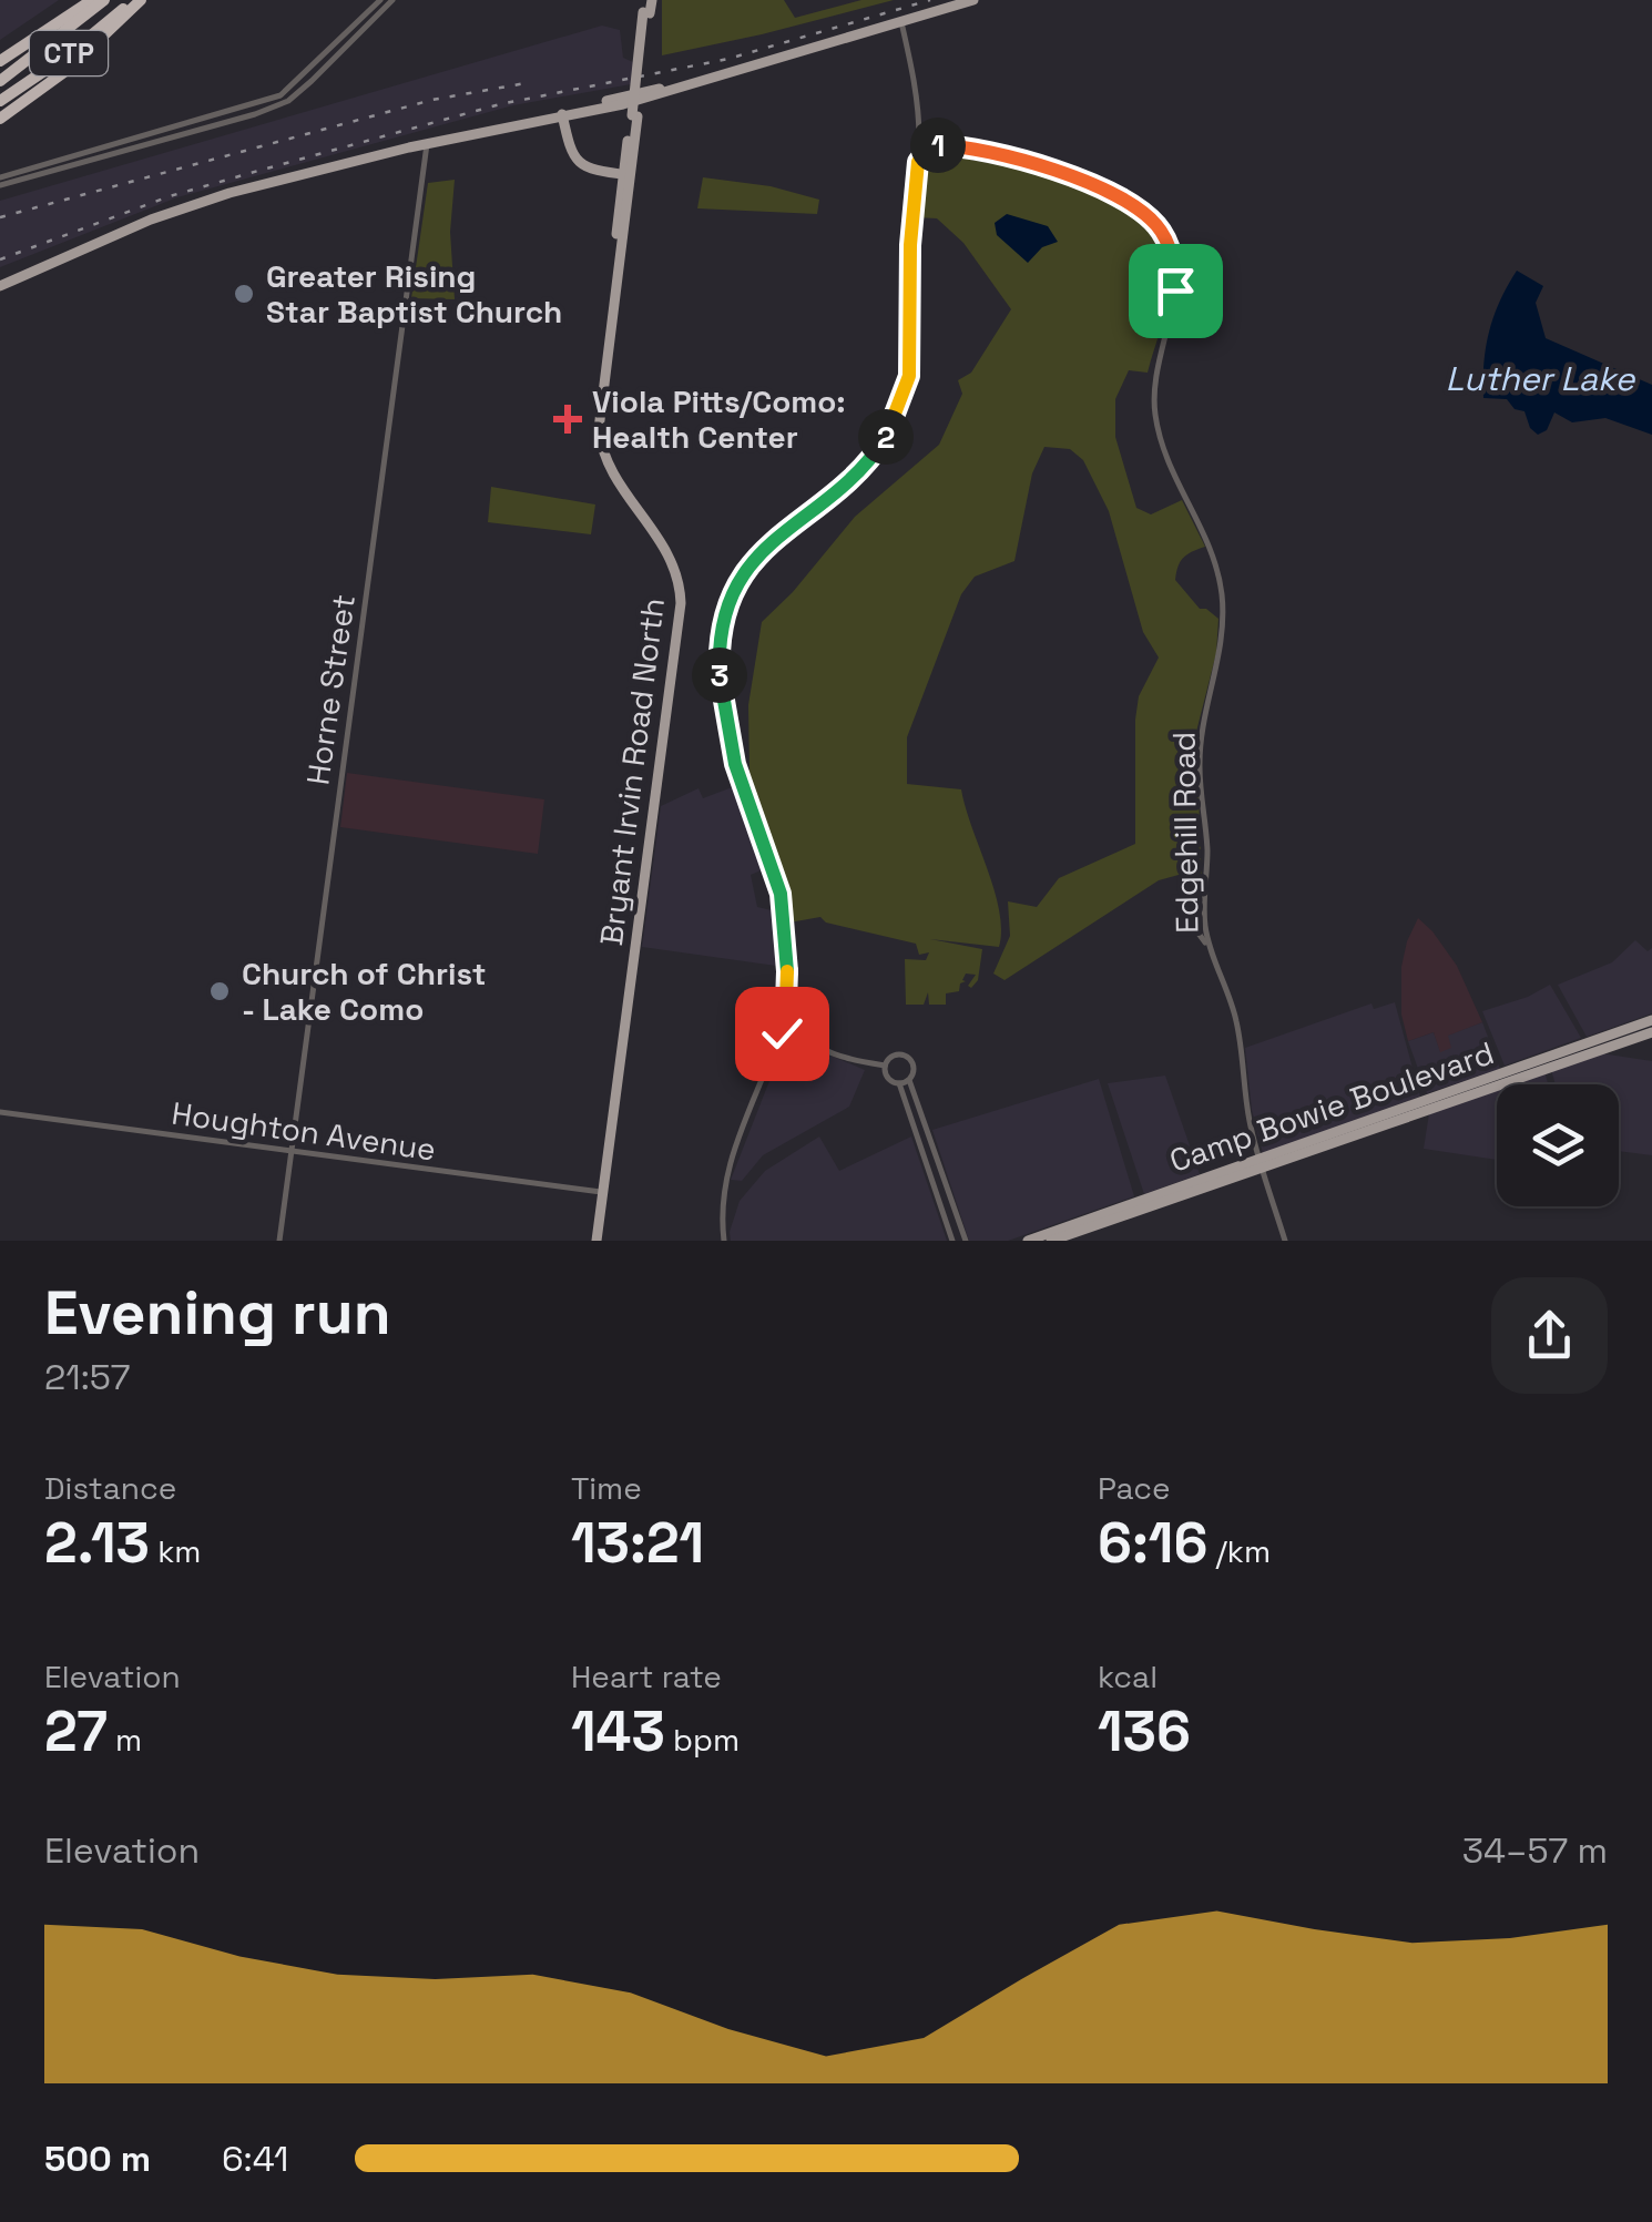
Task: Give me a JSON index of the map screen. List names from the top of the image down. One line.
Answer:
{"streets":{"highway":["CTP"],"main road":["Bryant Irvin Road North","Camp Bowie Boulevard"],"street":["Horne Street","Edgehill Road","Houghton Avenue"]},"crossings":[["Horne Street","Houghton Avenue"],["Bryant Irvin Road North","Houghton Avenue"],["Edgehill Road","Camp Bowie Boulevard"]],"water":["Luther Lake"],"places":{"other":["Greater Rising Star Baptist Church","Church of Christ - Lake Como"],"health":["Viola Pitts/Como: Health Center"]},"page":{"pins":["1","2","3"],"heading":["Evening run","21:57"],"stats":[["Distance","2.13 km"],["Time","13:21"],["Pace","6:16 /km"],["Elevation","27 m"],["Heart rate","143 bpm"],["kcal","136"]],"chart":["Elevation","34–57 m"],"list":[{"name":"500 m","note":"6:41"}]}}
